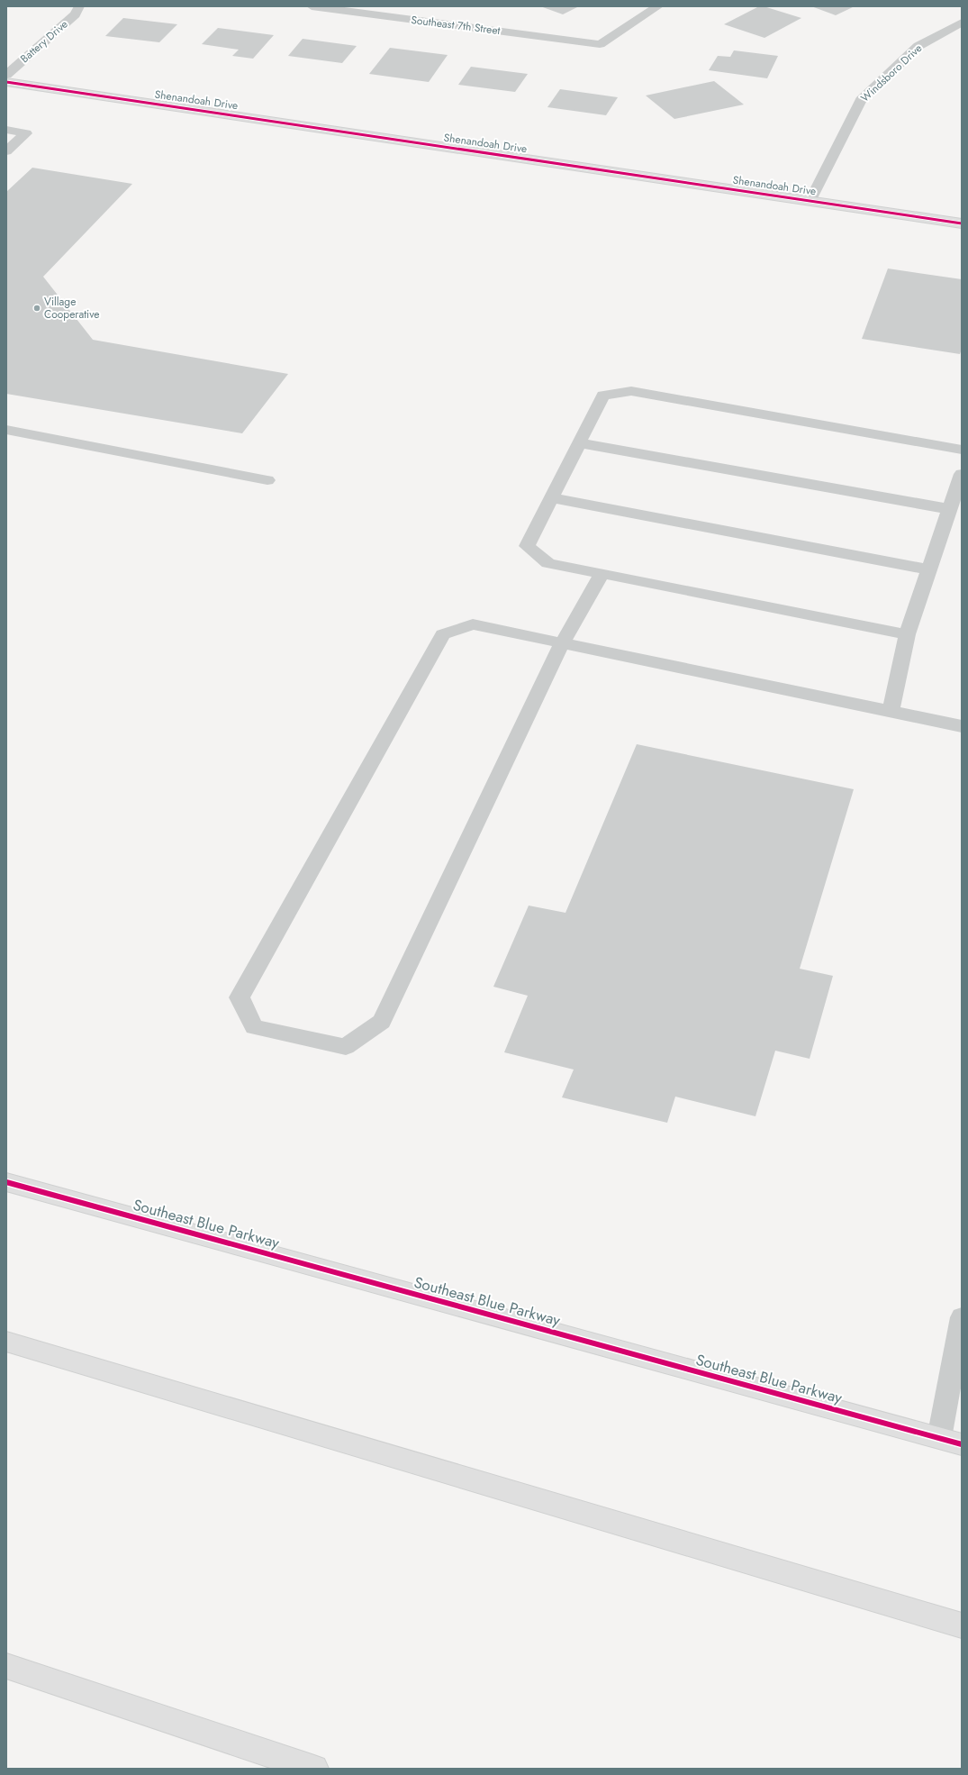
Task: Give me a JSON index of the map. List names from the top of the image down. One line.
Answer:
{"streets":{"main road":["Shenandoah Drive","Southeast Blue Parkway"],"street":["Southeast 7th Street","Battery Drive","Windsboro Drive"]},"crossings":[["Windsboro Drive","Shenandoah Drive"]],"places":["Village Cooperative"]}
